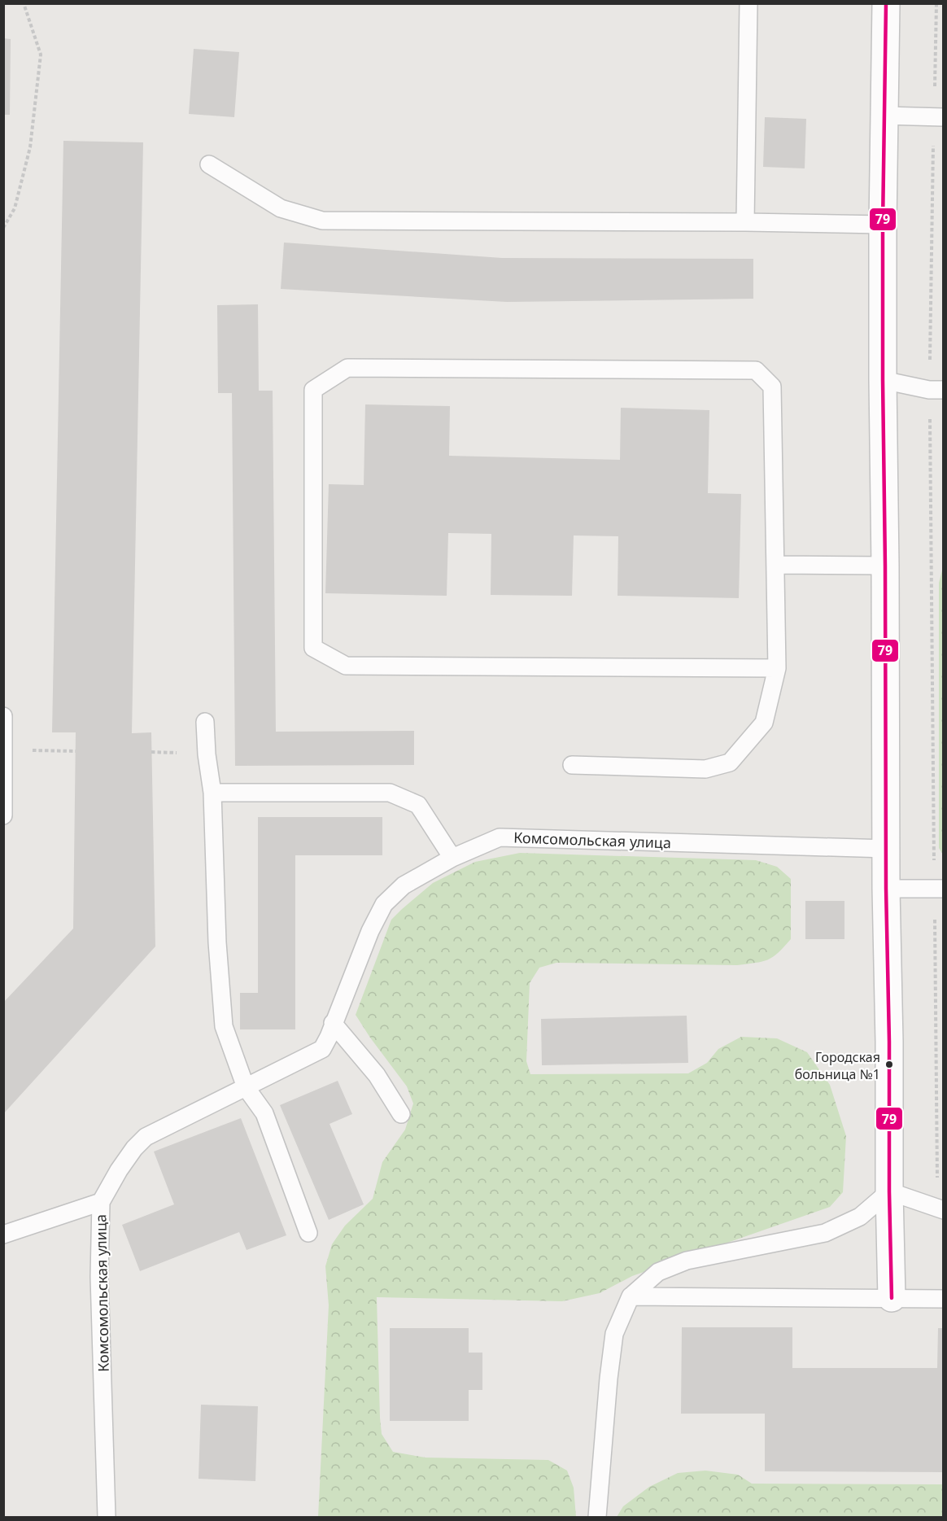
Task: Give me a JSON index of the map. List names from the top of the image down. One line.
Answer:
{"streets":{"lane":["Комсомольская улица"]},"places":["Городская больница №1"],"lines":["transit line 79"]}
